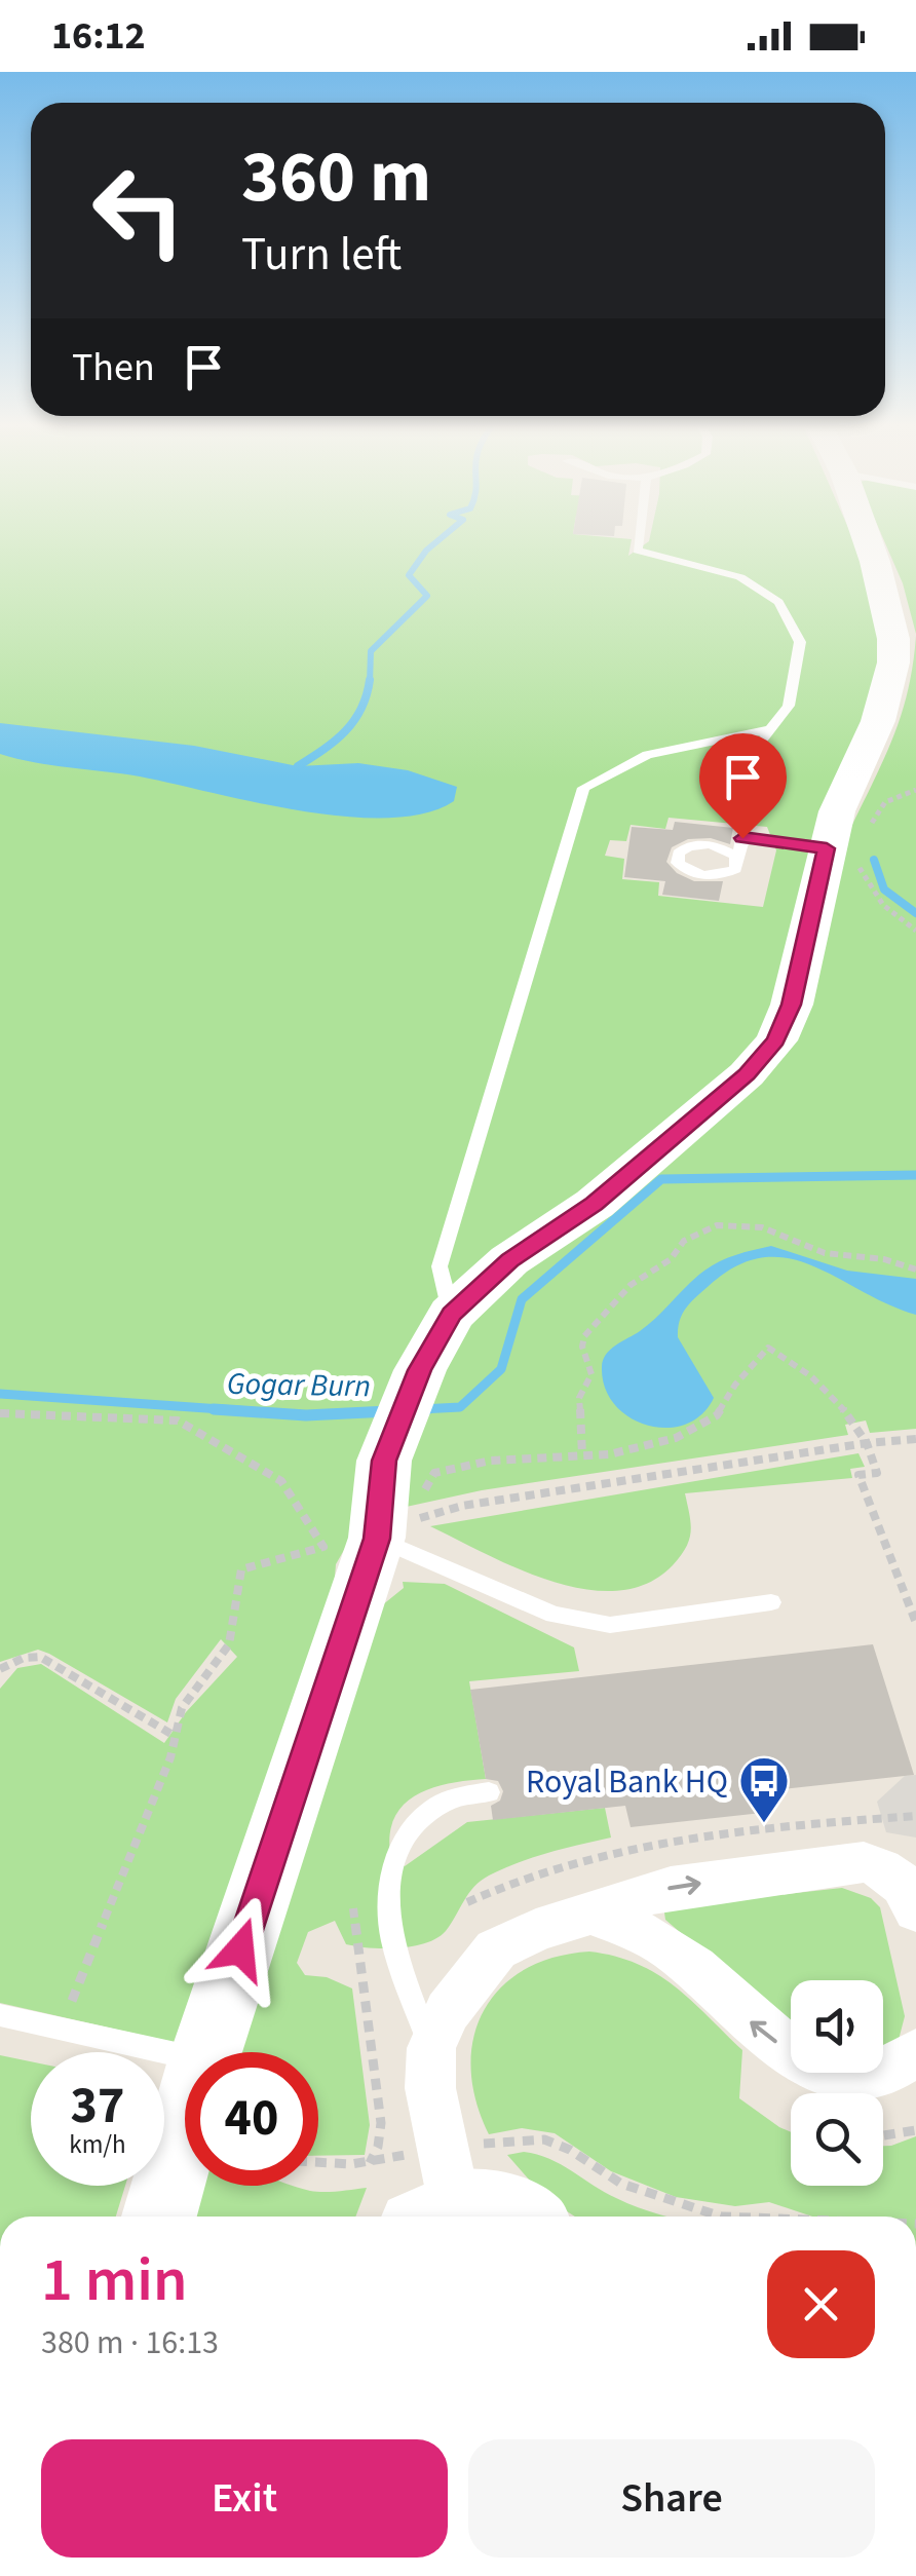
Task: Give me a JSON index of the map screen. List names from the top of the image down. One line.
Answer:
{"water":["Gogar Burn"],"places":{"bus stop":["Royal Bank HQ"]},"page":{"status":"16:12","turn":["360 m","Turn left"],"then":"Then","speed":"37 km/h","limit":"40","heading":["1 min","380 m · 16:13"],"buttons":["Exit","Share"]}}
